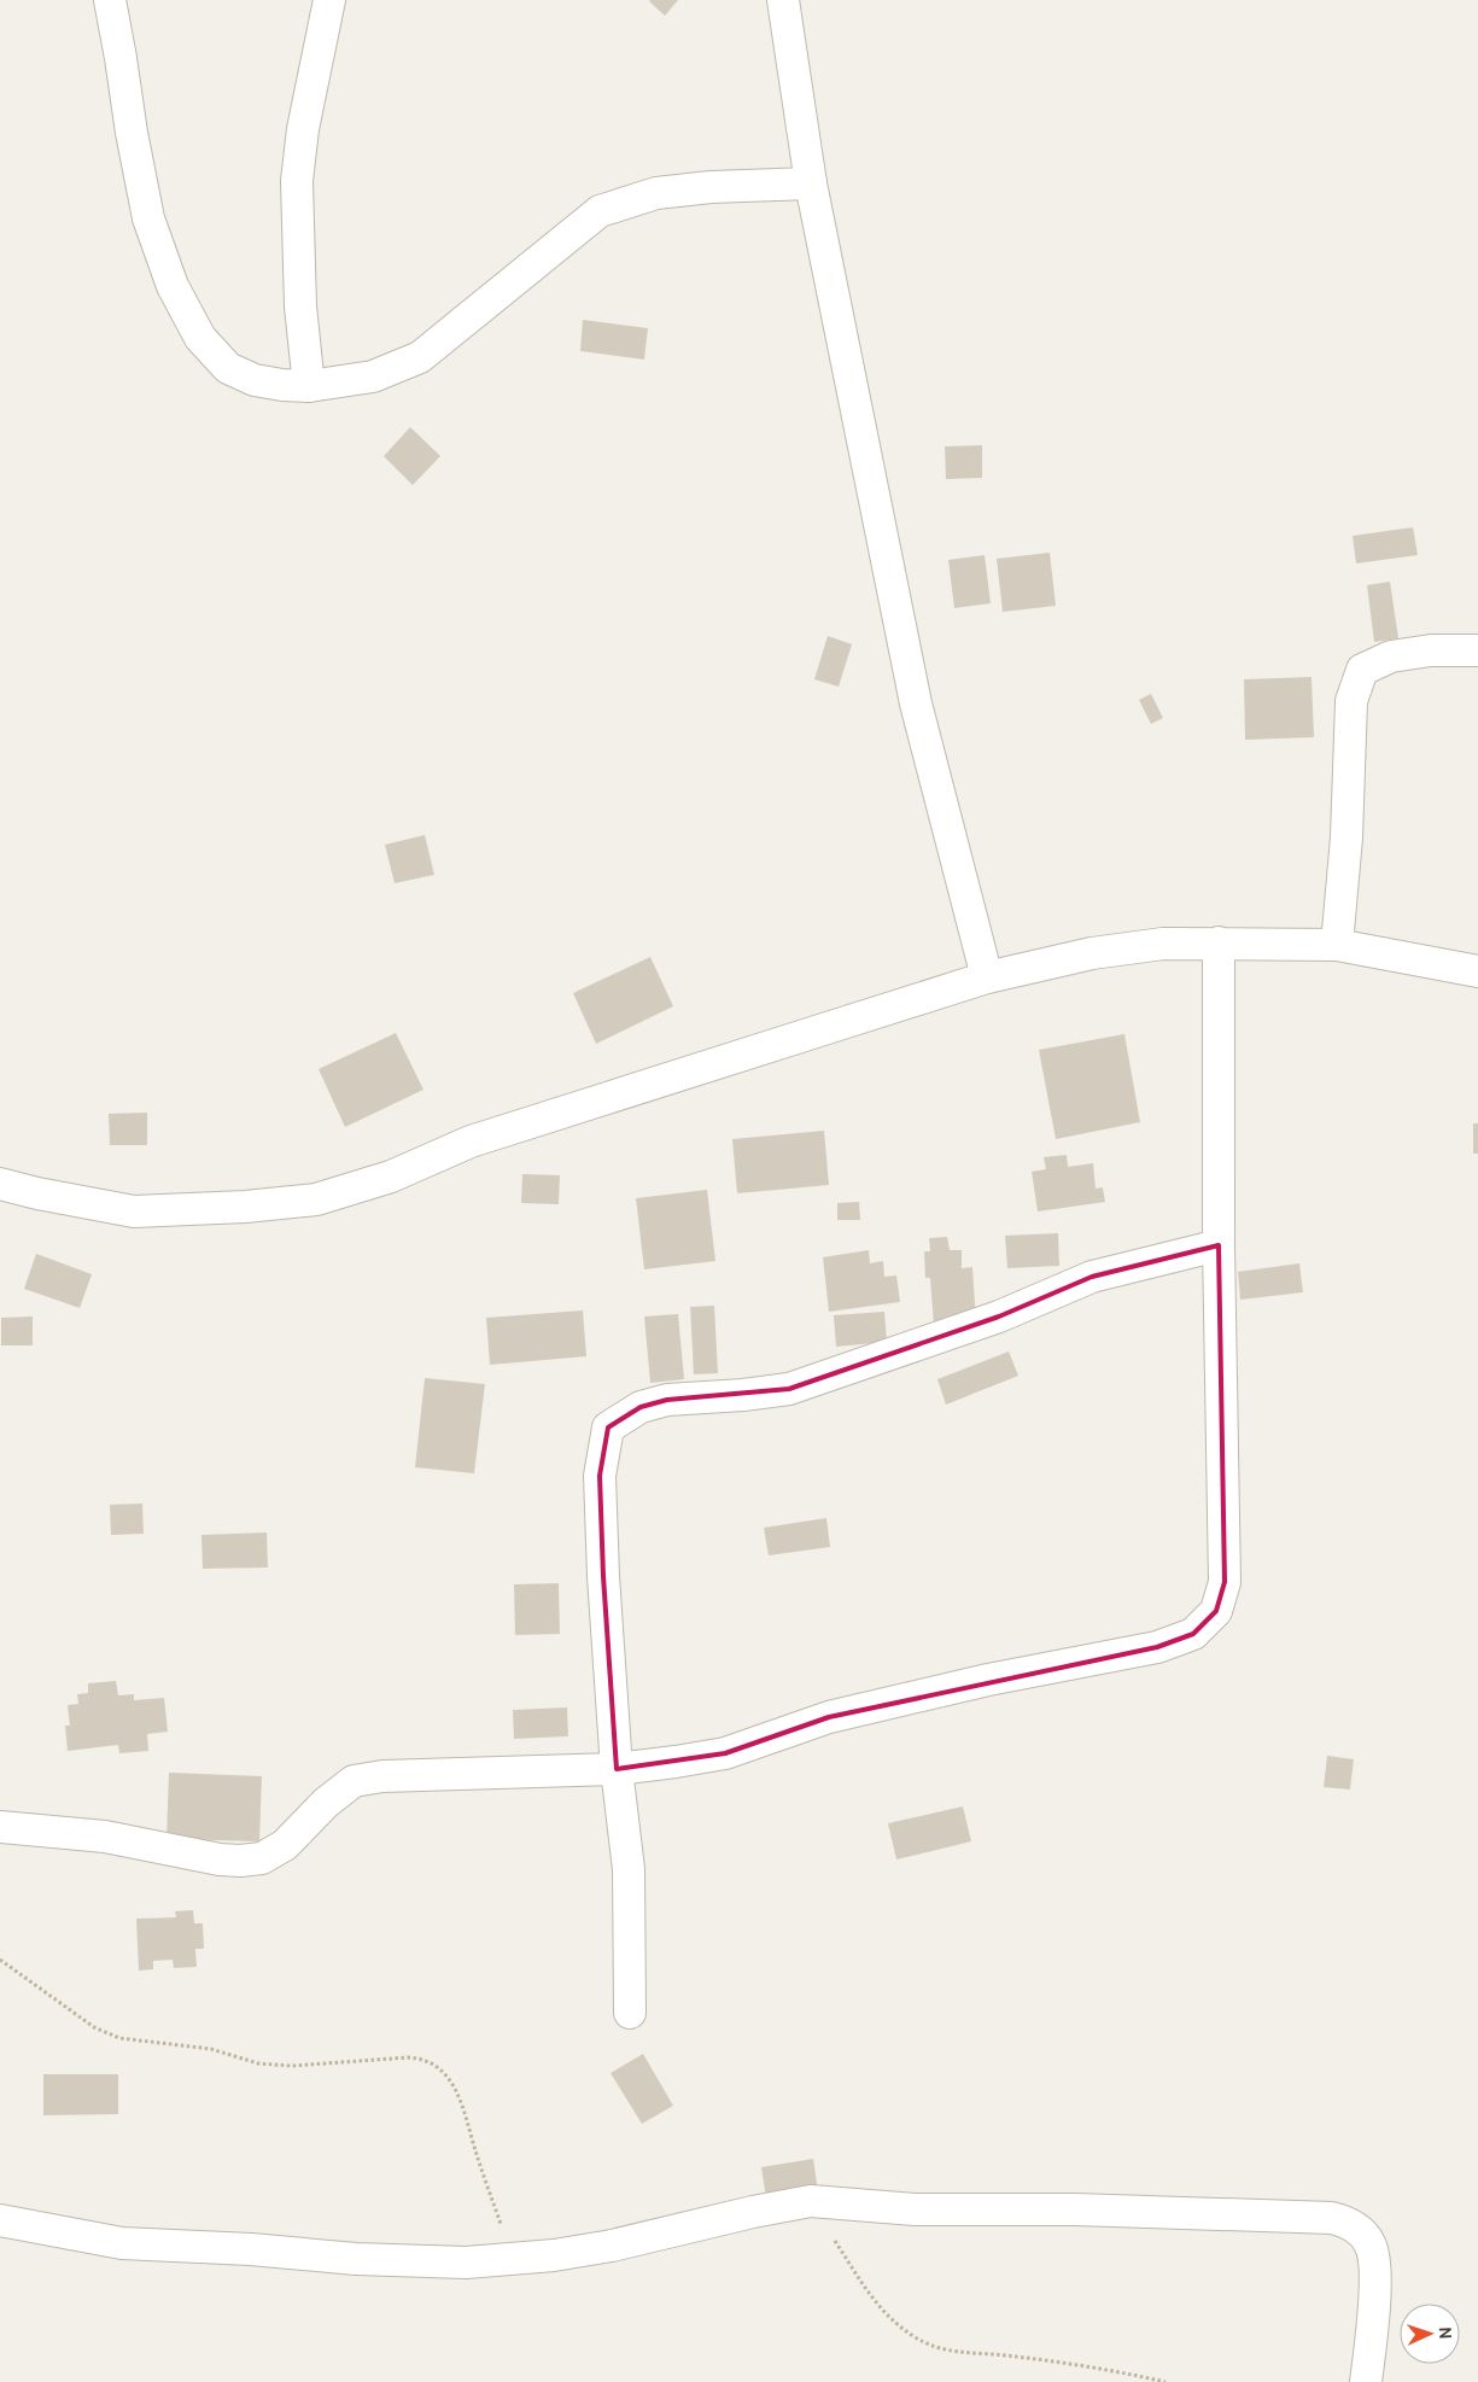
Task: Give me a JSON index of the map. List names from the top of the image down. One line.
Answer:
{"north":"right"}
